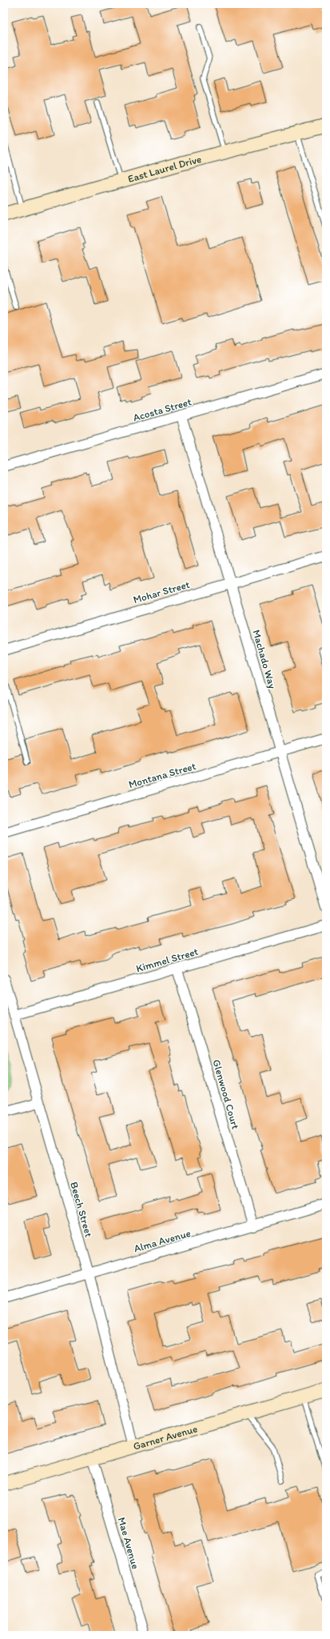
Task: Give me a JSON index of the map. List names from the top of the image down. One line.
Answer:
{"streets":{"street":["East Laurel Drive","Acosta Street","Mohar Street","Machado Way","Montana Street","Kimmel Street","Glenwood Court","Beech Street","Alma Avenue","Garner Avenue","Mae Avenue"]},"crossings":[["Acosta Street","Machado Way"],["Mohar Street","Machado Way"],["Machado Way","Montana Street"],["Kimmel Street","Glenwood Court"],["Kimmel Street","Beech Street"],["Glenwood Court","Alma Avenue"],["Beech Street","Alma Avenue"],["Beech Street","Garner Avenue"],["Garner Avenue","Mae Avenue"]]}
